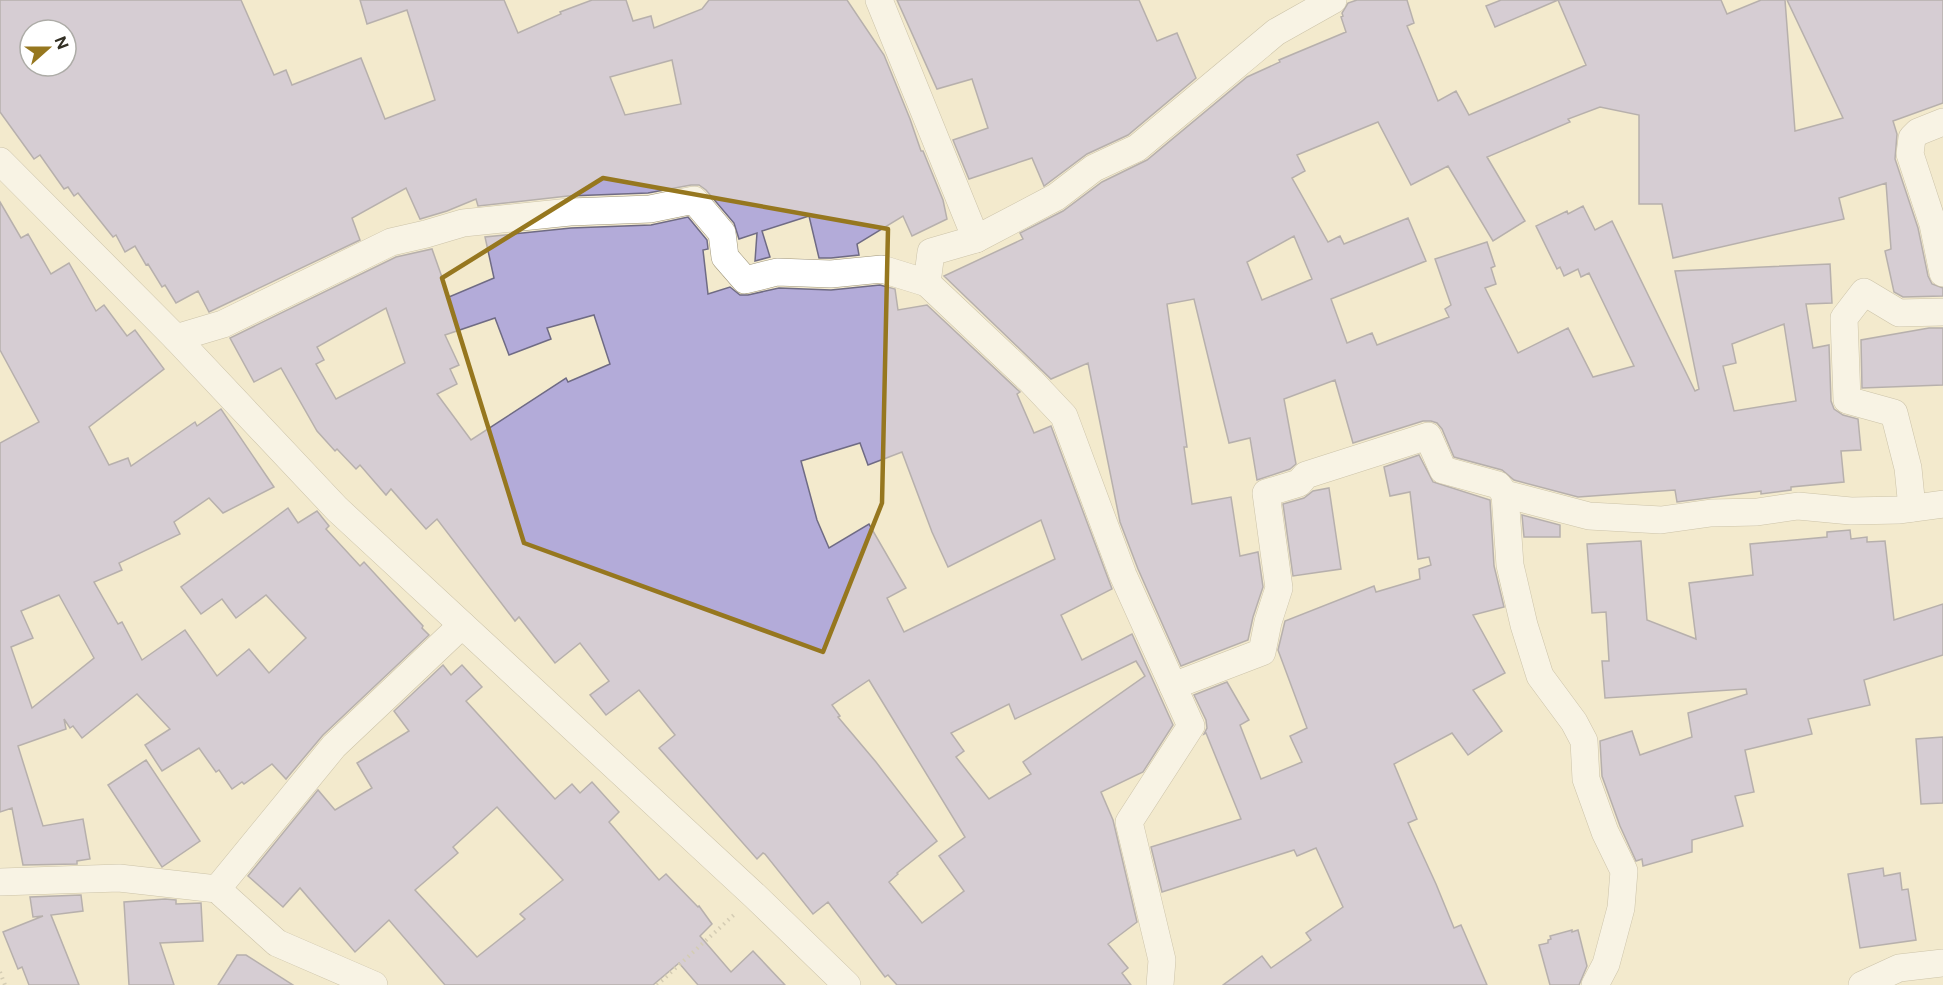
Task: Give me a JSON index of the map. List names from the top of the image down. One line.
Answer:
{"north":"right"}
